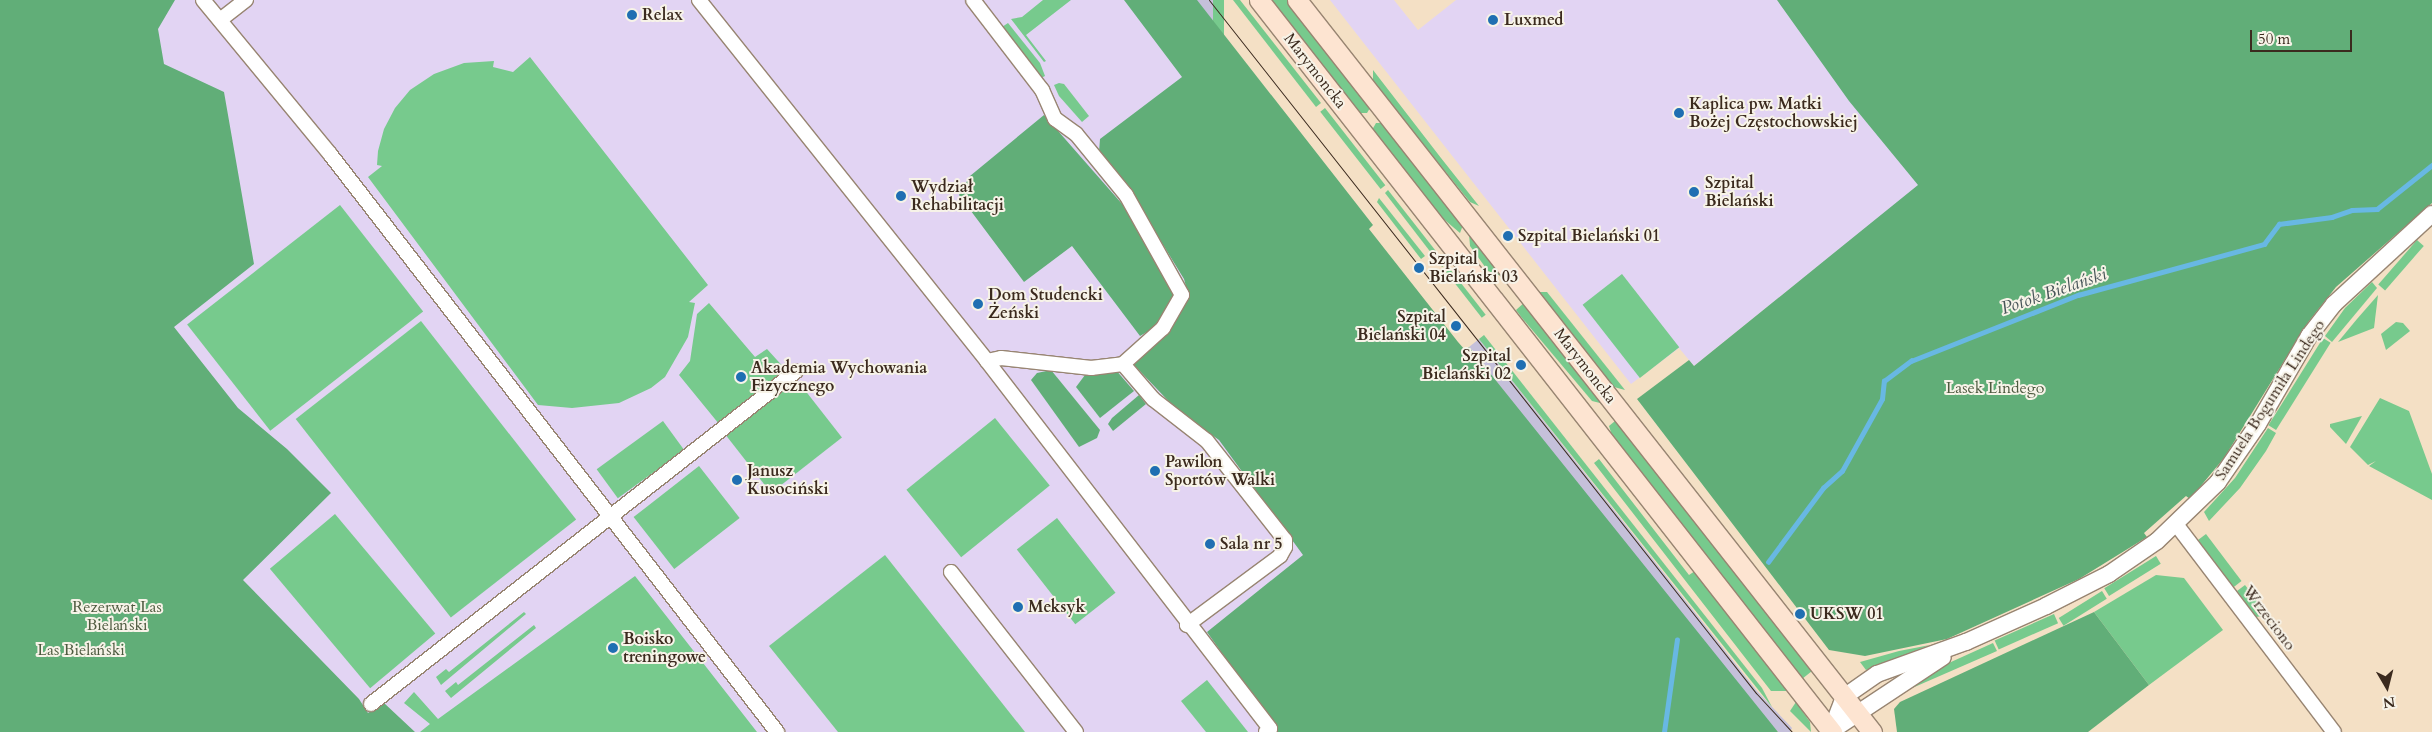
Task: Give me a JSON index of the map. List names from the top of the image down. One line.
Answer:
{"streets":{"main road":["Marymoncka"],"street":["Samuela Bogumiła Lindego","Wrzeciono"]},"crossings":[["Marymoncka","Samuela Bogumiła Lindego"],["Samuela Bogumiła Lindego","Wrzeciono"]],"water":["Potok Bielański"],"parks":["Lasek Lindego","Rezerwat Las Bielański","Las Bielański"],"places":["Relax","Luxmed","Kaplica pw. Matki Bożej Częstochowskiej","Szpital Bielański","Wydział Rehabilitacji","Szpital Bielański 01","Szpital Bielański 03","Dom Studencki Żeński","Szpital Bielański 04","Szpital Bielański 02","Akademia Wychowania Fizycznego","Pawilon Sportów Walki","Janusz Kusociński","Sala nr 5","Meksyk","UKSW 01","Boisko treningowe"],"scale_bar":"50 m","north":"bottom"}
